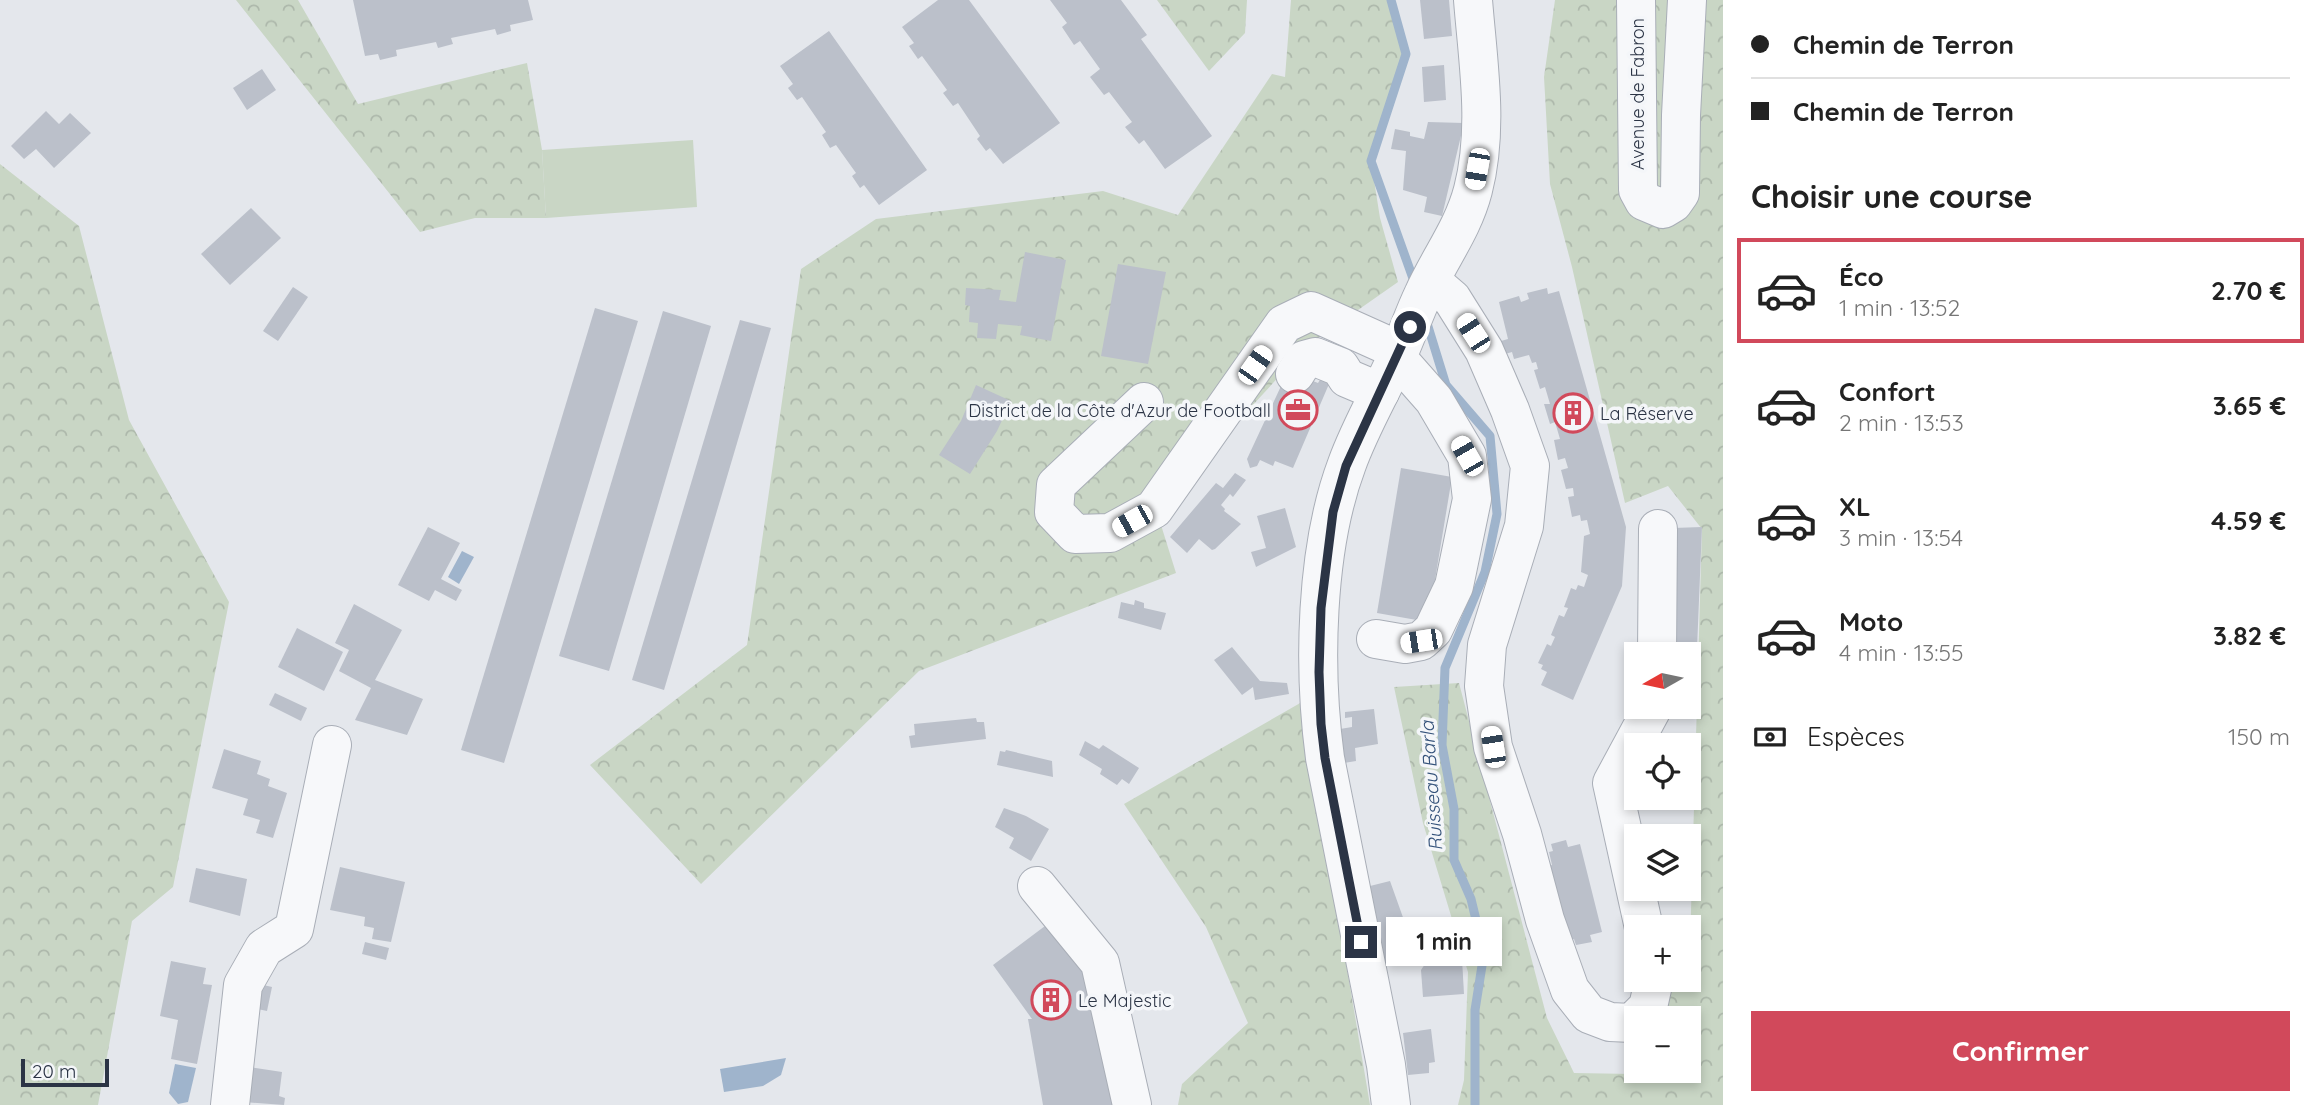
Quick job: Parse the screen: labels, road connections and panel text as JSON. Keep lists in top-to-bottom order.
{
  "streets": {
    "street": ["Avenue de Fabron"]
  },
  "water": ["Ruisseau Barla"],
  "places": {
    "office": ["District de la Côte d'Azur de Football"],
    "building": ["La Réserve", "Le Majestic"]
  },
  "scale_bar": "20 m",
  "north": "left",
  "page": {
    "banner": ["Chemin de Terron", "Chemin de Terron"],
    "heading": "Choisir une course",
    "list": [
      {
        "name": "Éco",
        "note": "1 min · 13:52",
        "value": "2.70 €"
      },
      {
        "name": "Confort",
        "note": "2 min · 13:53",
        "value": "3.65 €"
      },
      {
        "name": "XL",
        "note": "3 min · 13:54",
        "value": "4.59 €"
      },
      {
        "name": "Moto",
        "note": "4 min · 13:55",
        "value": "3.82 €"
      }
    ],
    "map_buttons": ["+", "−"],
    "pay": ["Espèces", "150 m"],
    "bubble": "1 min",
    "buttons": "Confirmer",
    "scale": "20 m"
  }
}
